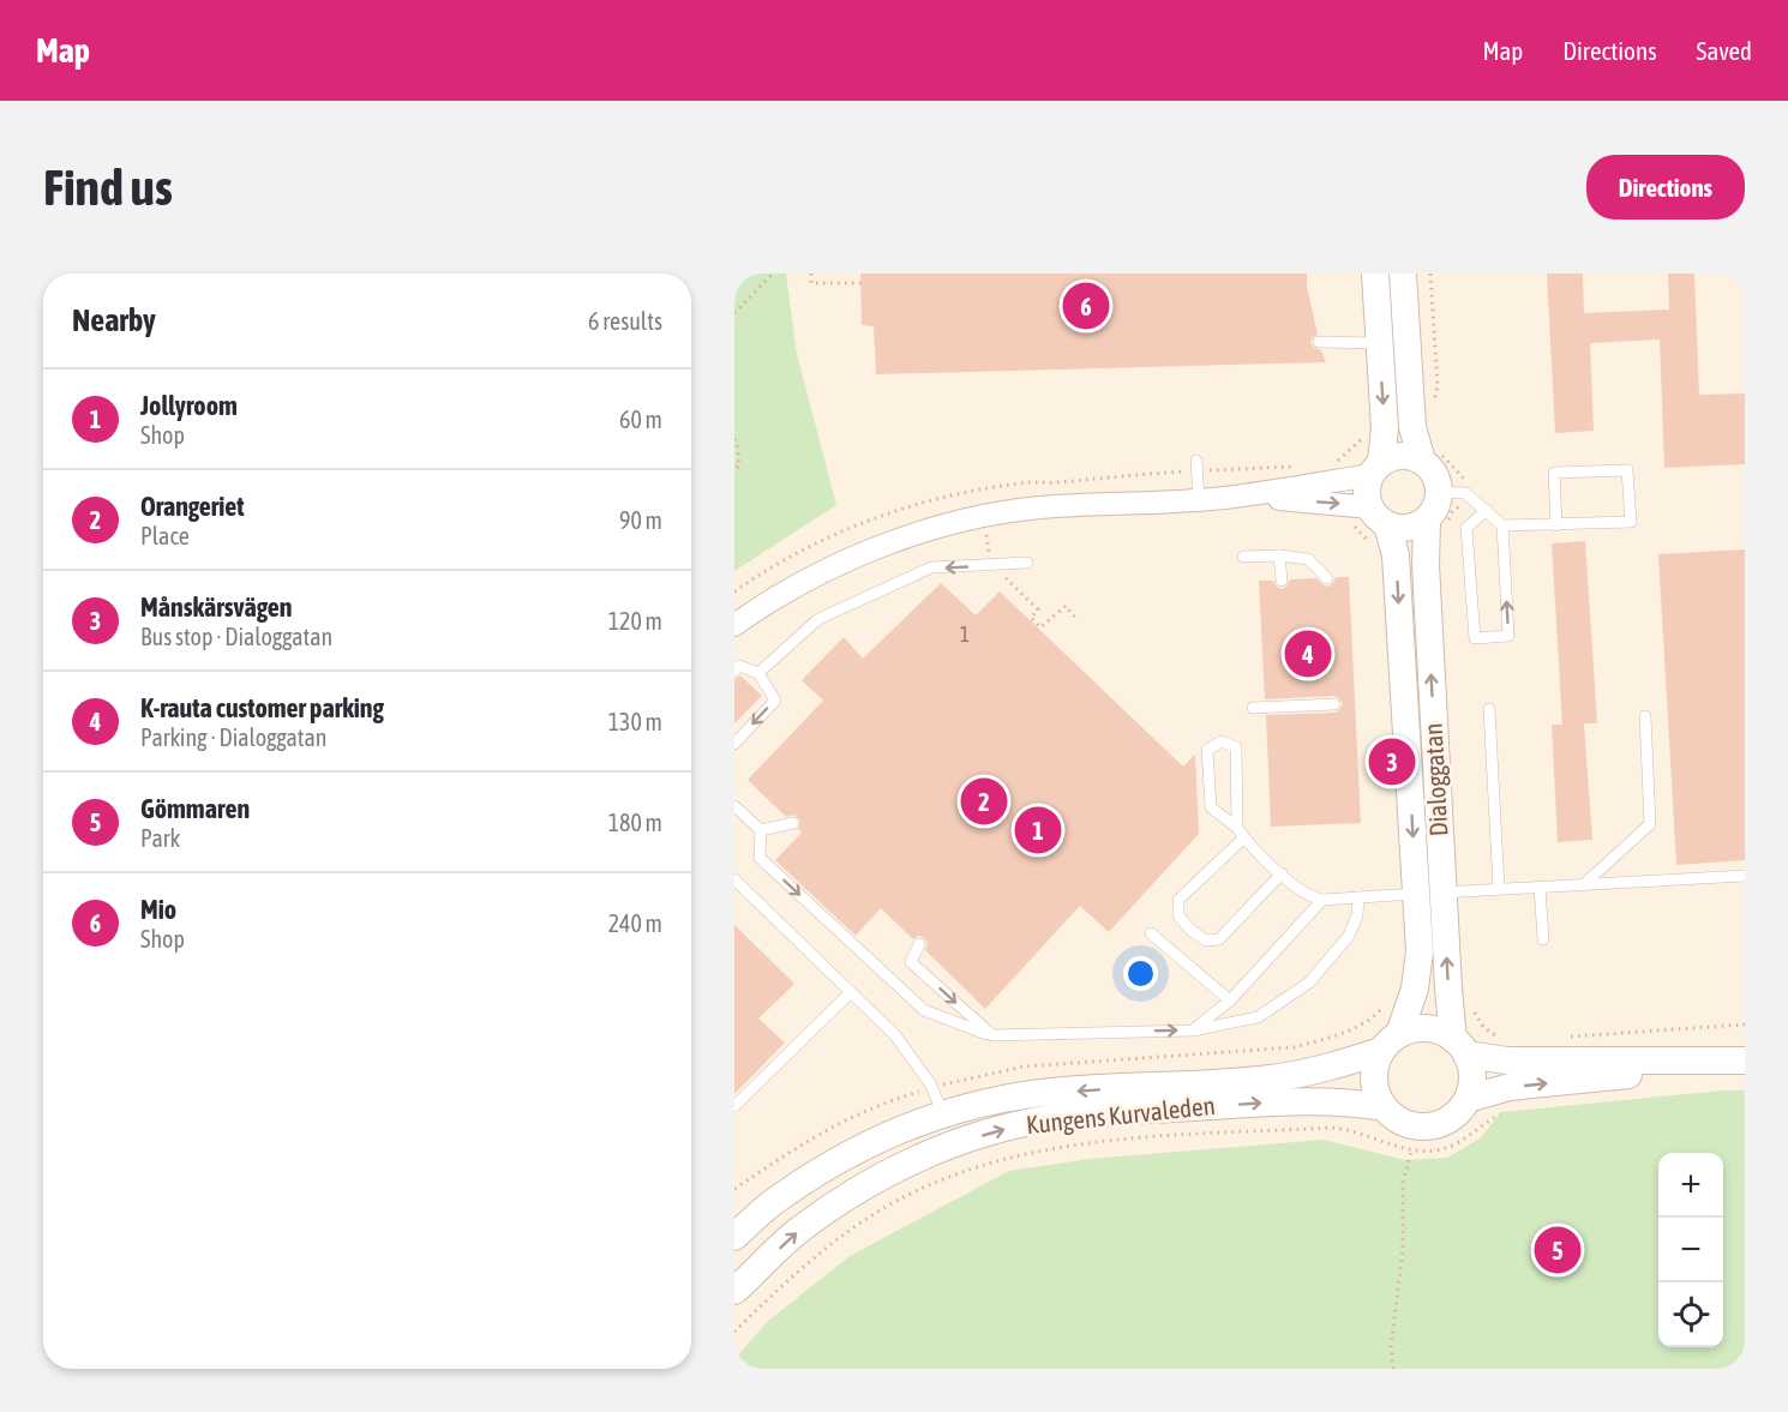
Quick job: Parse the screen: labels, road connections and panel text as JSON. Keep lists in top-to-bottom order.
{
  "streets": {
    "street": ["Dialoggatan", "Kungens Kurvaleden"]
  },
  "crossings": [
    ["Dialoggatan", "Kungens Kurvaleden"]
  ],
  "house_numbers": ["1"],
  "page": {
    "header": "Map",
    "nav": ["Map", "Directions", "Saved"],
    "buttons": "Directions",
    "title": "Find us",
    "heading": ["Nearby", "6 results"],
    "pins": [
      "6",
      "4",
      "3",
      "2",
      "1",
      "5"
    ],
    "list": [
      {
        "mark": "1",
        "name": "Jollyroom",
        "note": "Shop",
        "value": "60 m"
      },
      {
        "mark": "2",
        "name": "Orangeriet",
        "note": "Place",
        "value": "90 m"
      },
      {
        "mark": "3",
        "name": "Månskärsvägen",
        "note": "Bus stop · Dialoggatan",
        "value": "120 m"
      },
      {
        "mark": "4",
        "name": "K-rauta customer parking",
        "note": "Parking · Dialoggatan",
        "value": "130 m"
      },
      {
        "mark": "5",
        "name": "Gömmaren",
        "note": "Park",
        "value": "180 m"
      },
      {
        "mark": "6",
        "name": "Mio",
        "note": "Shop",
        "value": "240 m"
      }
    ],
    "map_buttons": ["+", "−"]
  }
}
